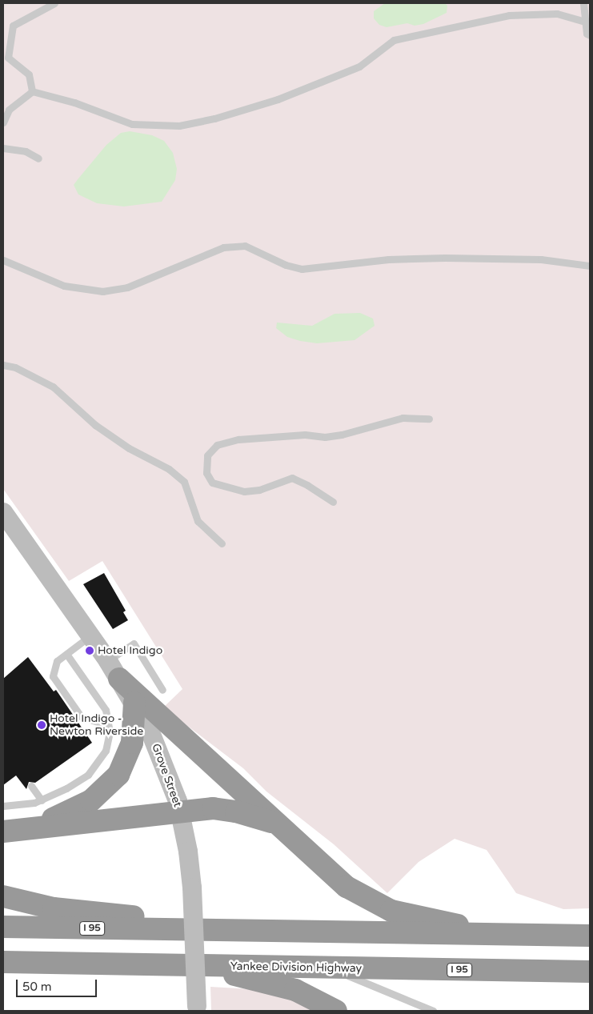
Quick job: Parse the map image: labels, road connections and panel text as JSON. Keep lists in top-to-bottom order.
{
  "streets": {
    "highway": ["I 95", "Yankee Division Highway"],
    "main road": ["Grove Street"]
  },
  "places": ["Hotel Indigo", "Hotel Indigo - Newton Riverside"],
  "scale_bar": "50 m"
}
